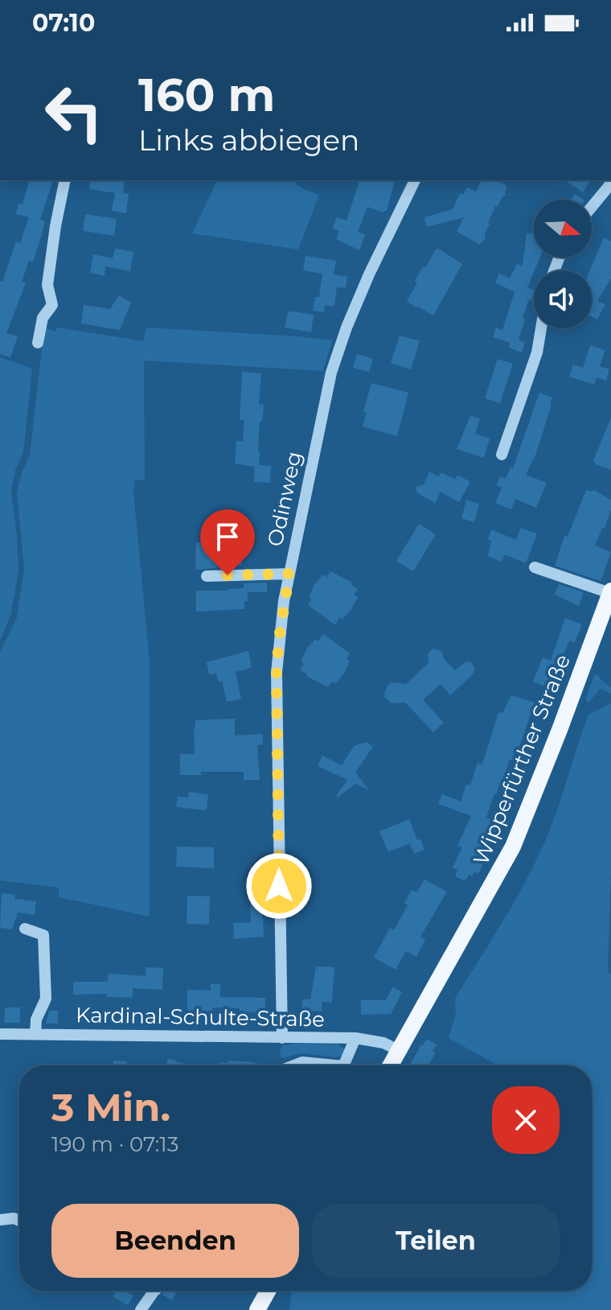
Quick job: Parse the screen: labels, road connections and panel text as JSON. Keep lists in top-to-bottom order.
{
  "streets": {
    "main road": ["Wipperfürther Straße"],
    "street": ["Odinweg", "Kardinal-Schulte-Straße"]
  },
  "crossings": [
    ["Odinweg", "Kardinal-Schulte-Straße"],
    ["Wipperfürther Straße", "Kardinal-Schulte-Straße"]
  ],
  "north": "right",
  "page": {
    "status": "07:10",
    "turn": ["160 m", "Links abbiegen"],
    "heading": ["3 Min.", "190 m · 07:13"],
    "buttons": ["Beenden", "Teilen"]
  }
}
